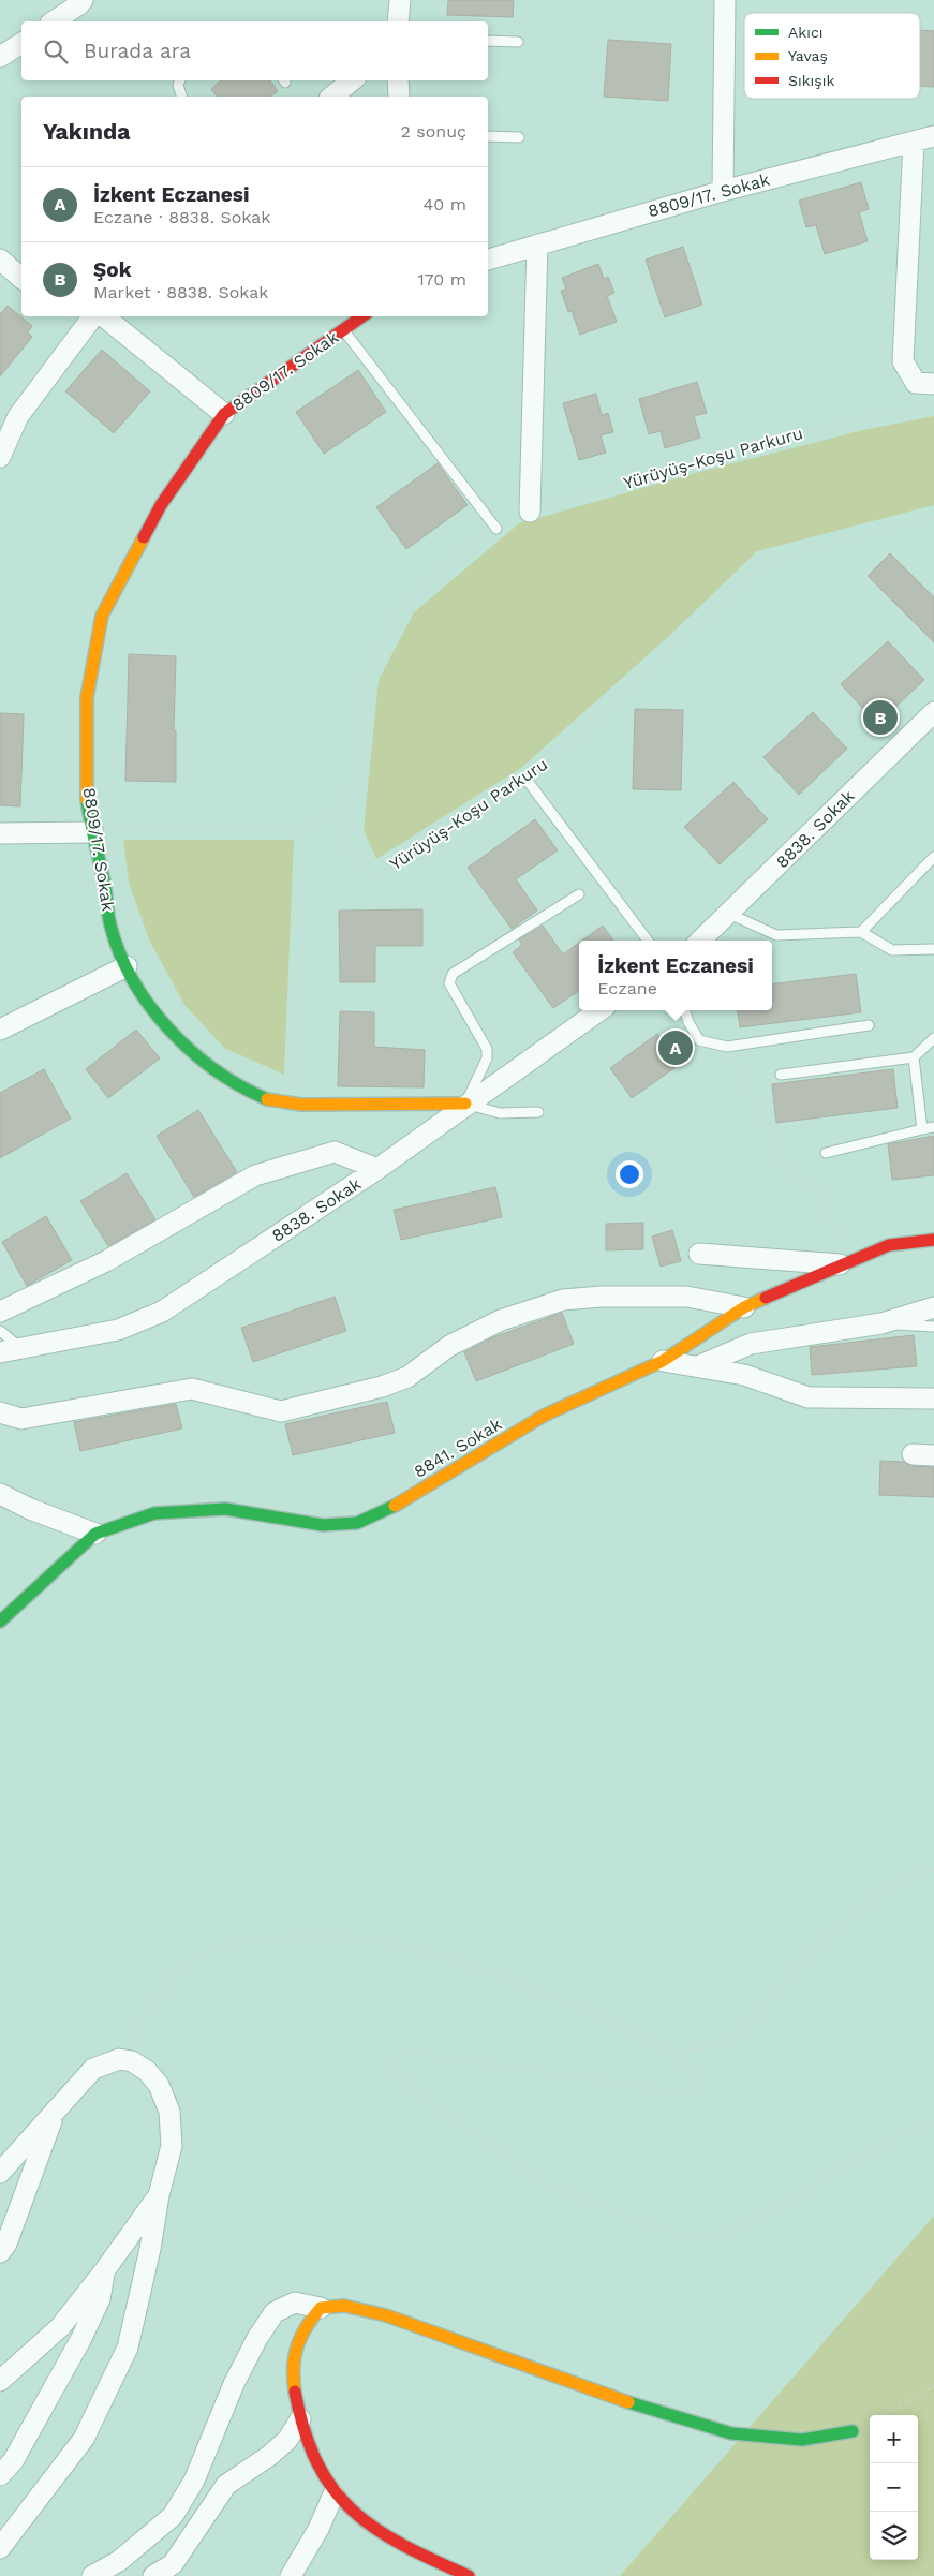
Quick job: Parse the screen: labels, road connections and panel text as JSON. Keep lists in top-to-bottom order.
{
  "streets": {
    "street": ["8809/17. Sokak", "8838. Sokak", "8841. Sokak"],
    "path": ["Yürüyüş-Koşu Parkuru"]
  },
  "crossings": [
    ["8809/17. Sokak", "8838. Sokak"]
  ],
  "legend": ["Akıcı", "Yavaş", "Sıkışık"],
  "page": {
    "search": "Burada ara",
    "heading": ["Yakında", "2 sonuç"],
    "list": [
      {
        "mark": "A",
        "name": "İzkent Eczanesi",
        "note": "Eczane · 8838. Sokak",
        "value": "40 m"
      },
      {
        "mark": "B",
        "name": "Şok",
        "note": "Market · 8838. Sokak",
        "value": "170 m"
      }
    ],
    "pins": ["B", "A"],
    "popup": ["İzkent Eczanesi", "Eczane"],
    "map_buttons": ["+", "−"]
  }
}
